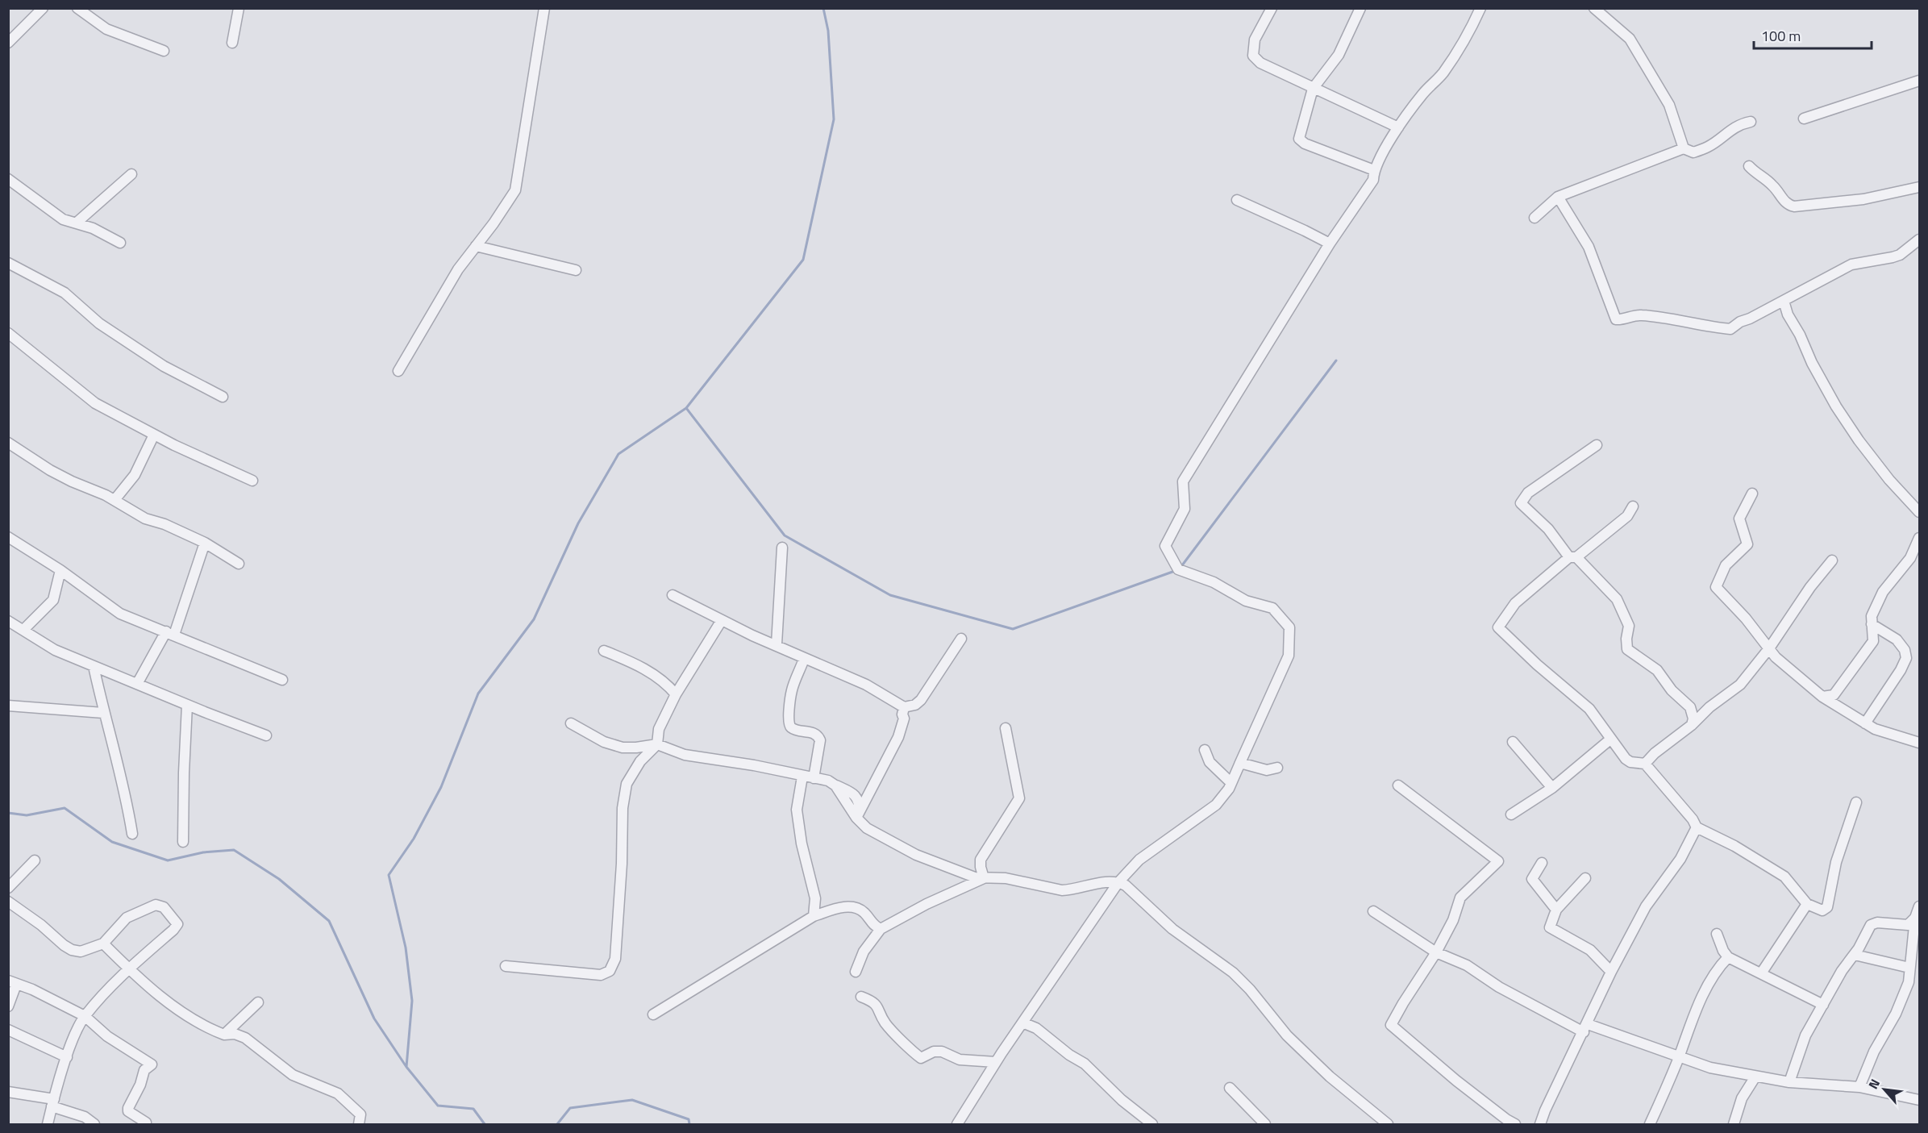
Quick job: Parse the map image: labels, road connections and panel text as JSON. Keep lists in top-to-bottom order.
{
  "scale_bar": "100 m",
  "north": "top left"
}
